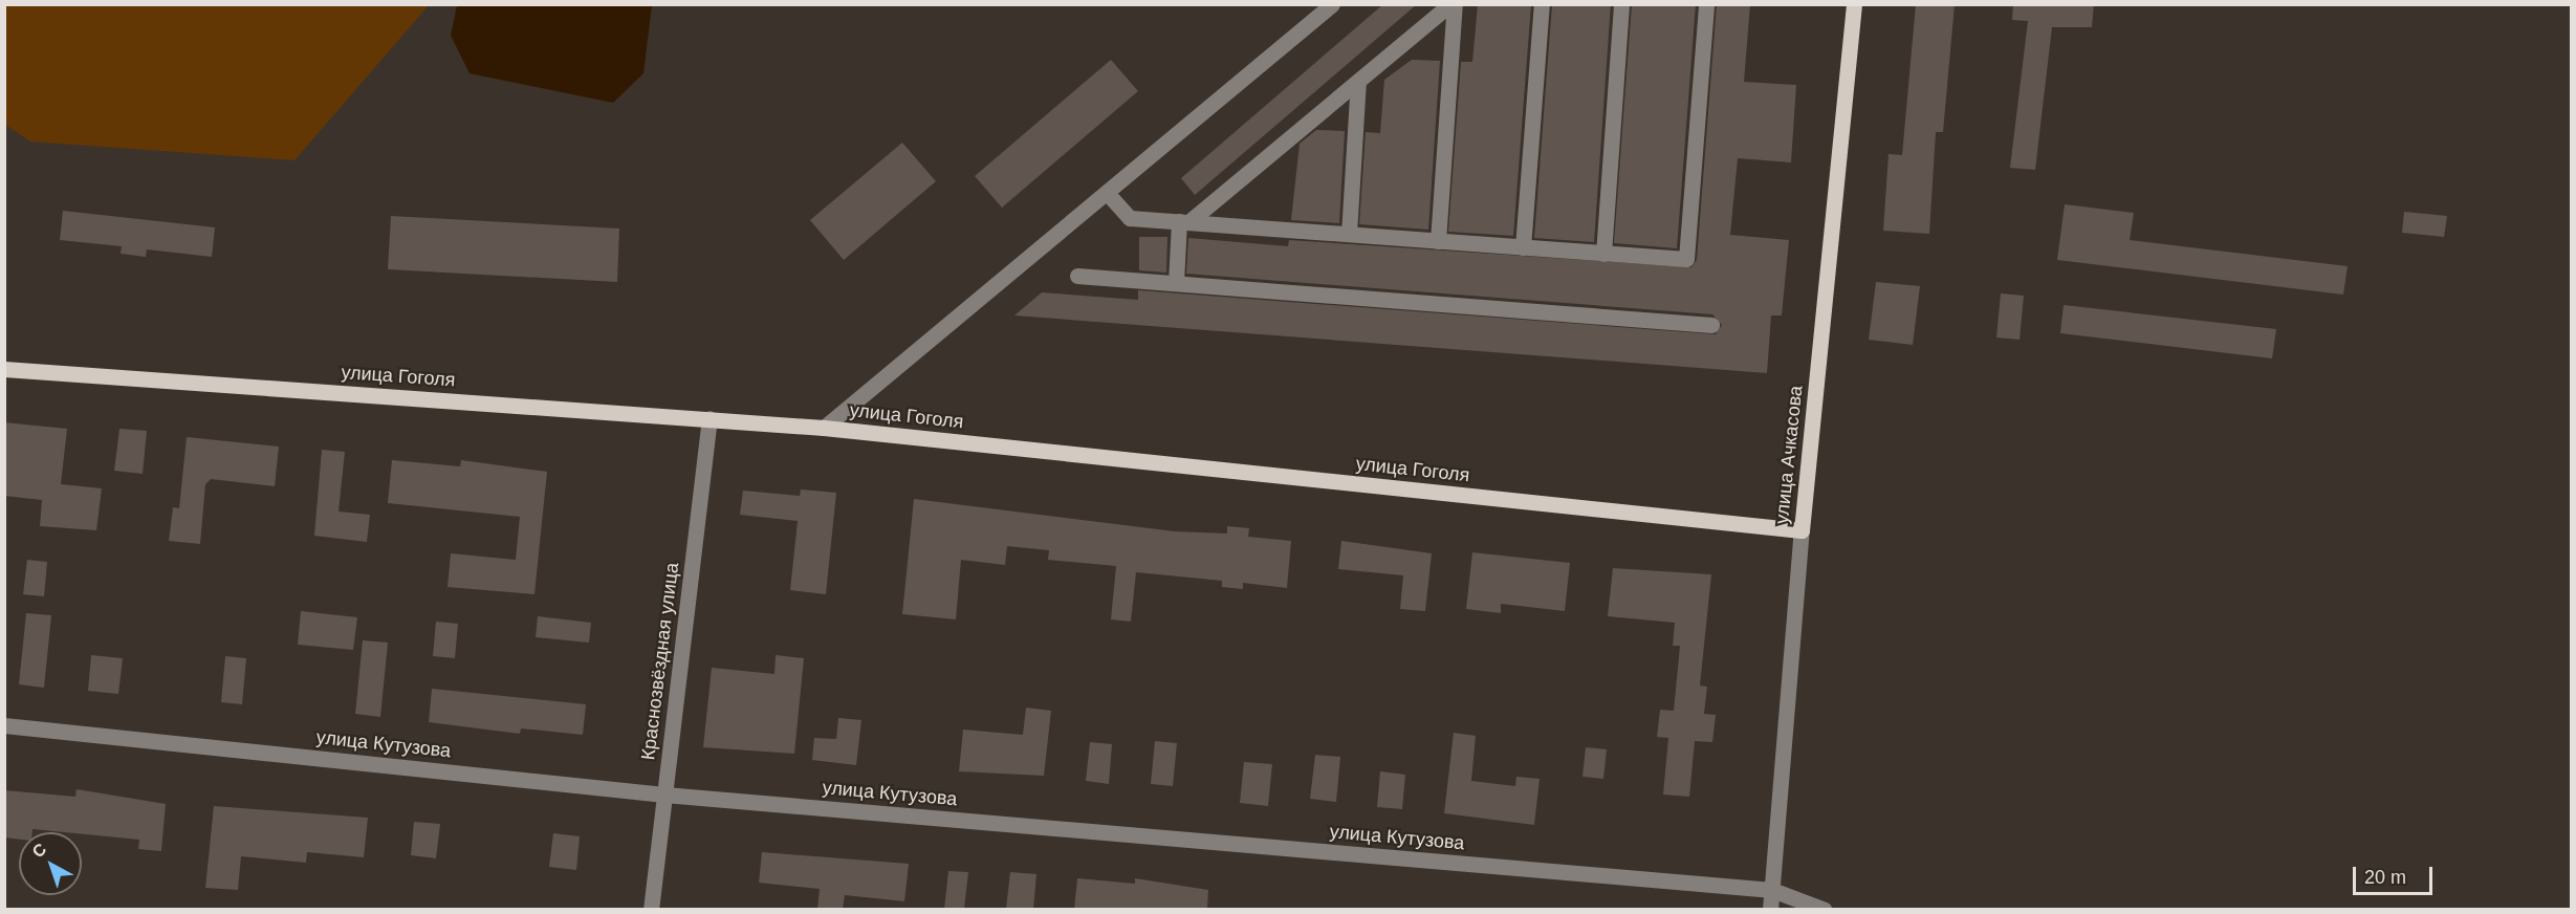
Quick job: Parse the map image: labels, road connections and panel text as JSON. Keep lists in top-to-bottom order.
{
  "streets": {
    "main road": ["улица Гоголя", "улица Ачкасова"],
    "street": ["Краснозвёздная улица", "улица Кутузова"]
  },
  "crossings": [
    ["улица Гоголя", "улица Ачкасова"],
    ["улица Гоголя", "Краснозвёздная улица"],
    ["улица Ачкасова", "улица Кутузова"],
    ["Краснозвёздная улица", "улица Кутузова"]
  ],
  "scale_bar": "20 m",
  "north": "top left"
}
